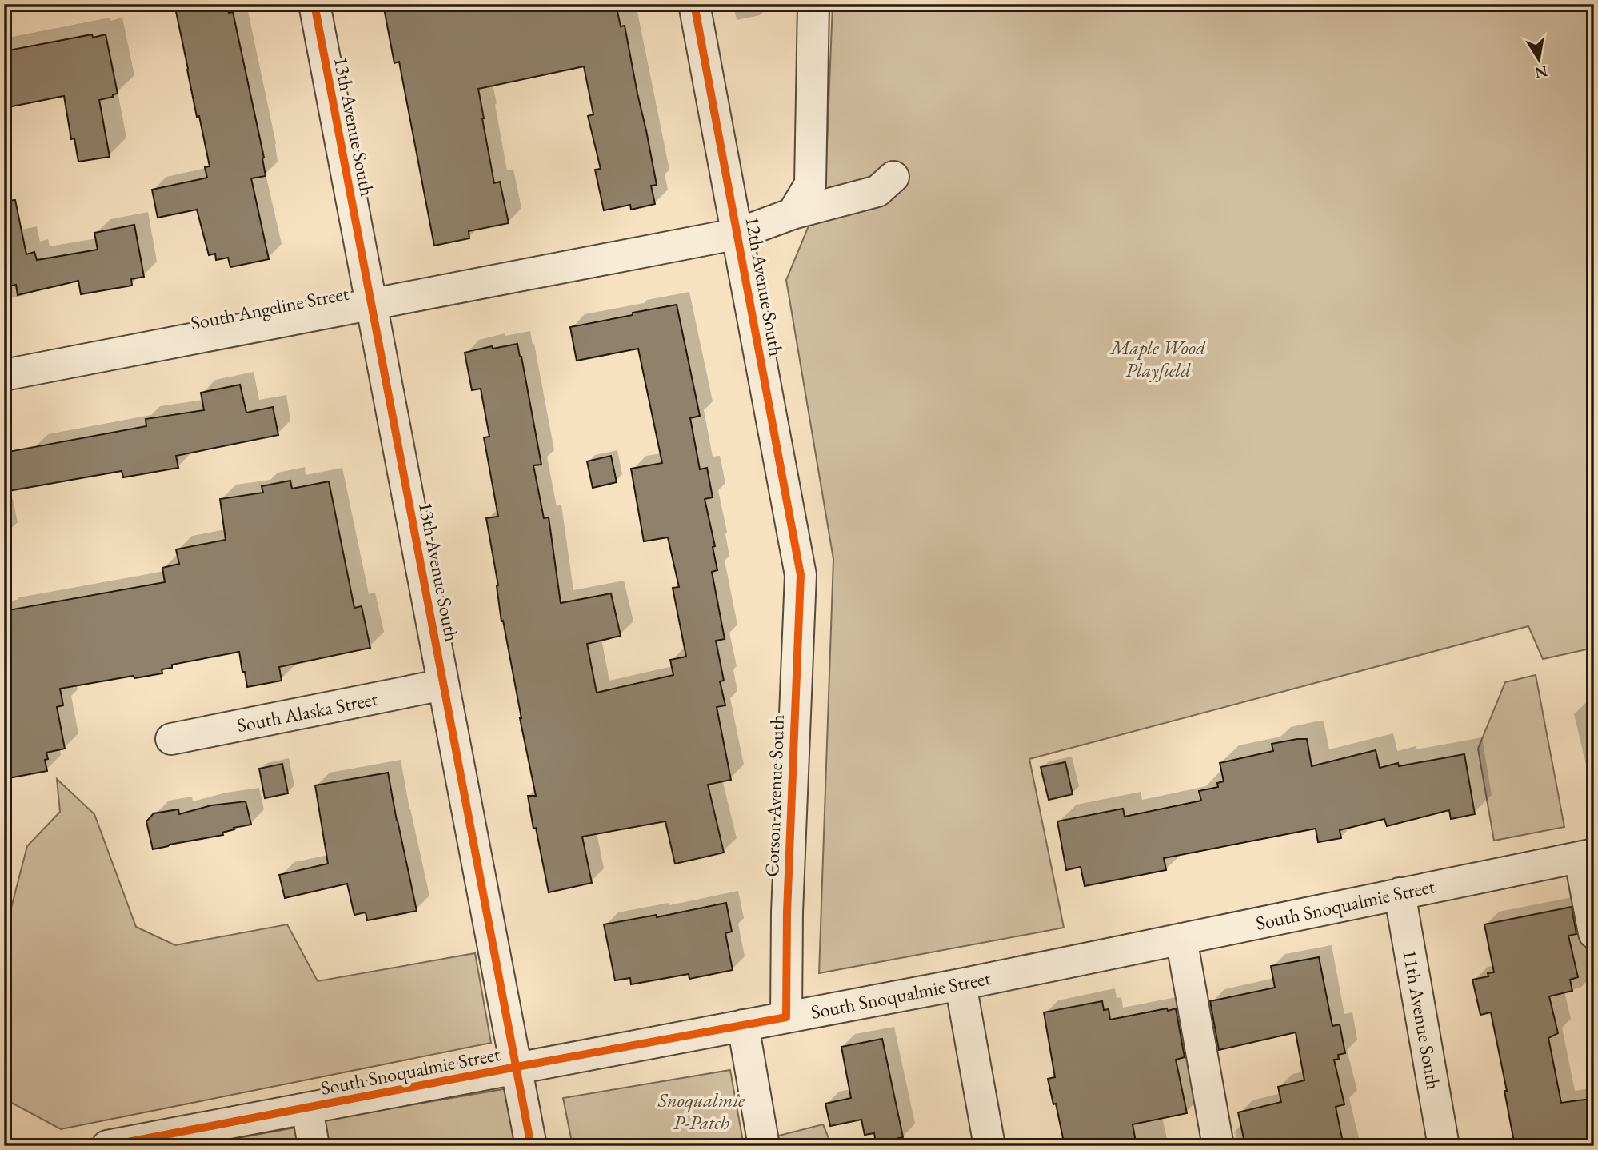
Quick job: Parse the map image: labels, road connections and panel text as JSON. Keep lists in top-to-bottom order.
{
  "streets": {
    "street": [
      "13th Avenue South",
      "12th Avenue South",
      "South Angeline Street",
      "South Alaska Street",
      "Corson Avenue South",
      "South Snoqualmie Street",
      "11th Avenue South"
    ]
  },
  "crossings": [
    ["13th Avenue South", "South Angeline Street"],
    ["13th Avenue South", "South Alaska Street"],
    ["13th Avenue South", "South Snoqualmie Street"],
    ["12th Avenue South", "South Angeline Street"],
    ["12th Avenue South", "Corson Avenue South"],
    ["Corson Avenue South", "South Snoqualmie Street"],
    ["South Snoqualmie Street", "11th Avenue South"]
  ],
  "parks": ["Maple Wood Playfield", "Snoqualmie P-Patch"],
  "north": "bottom"
}
